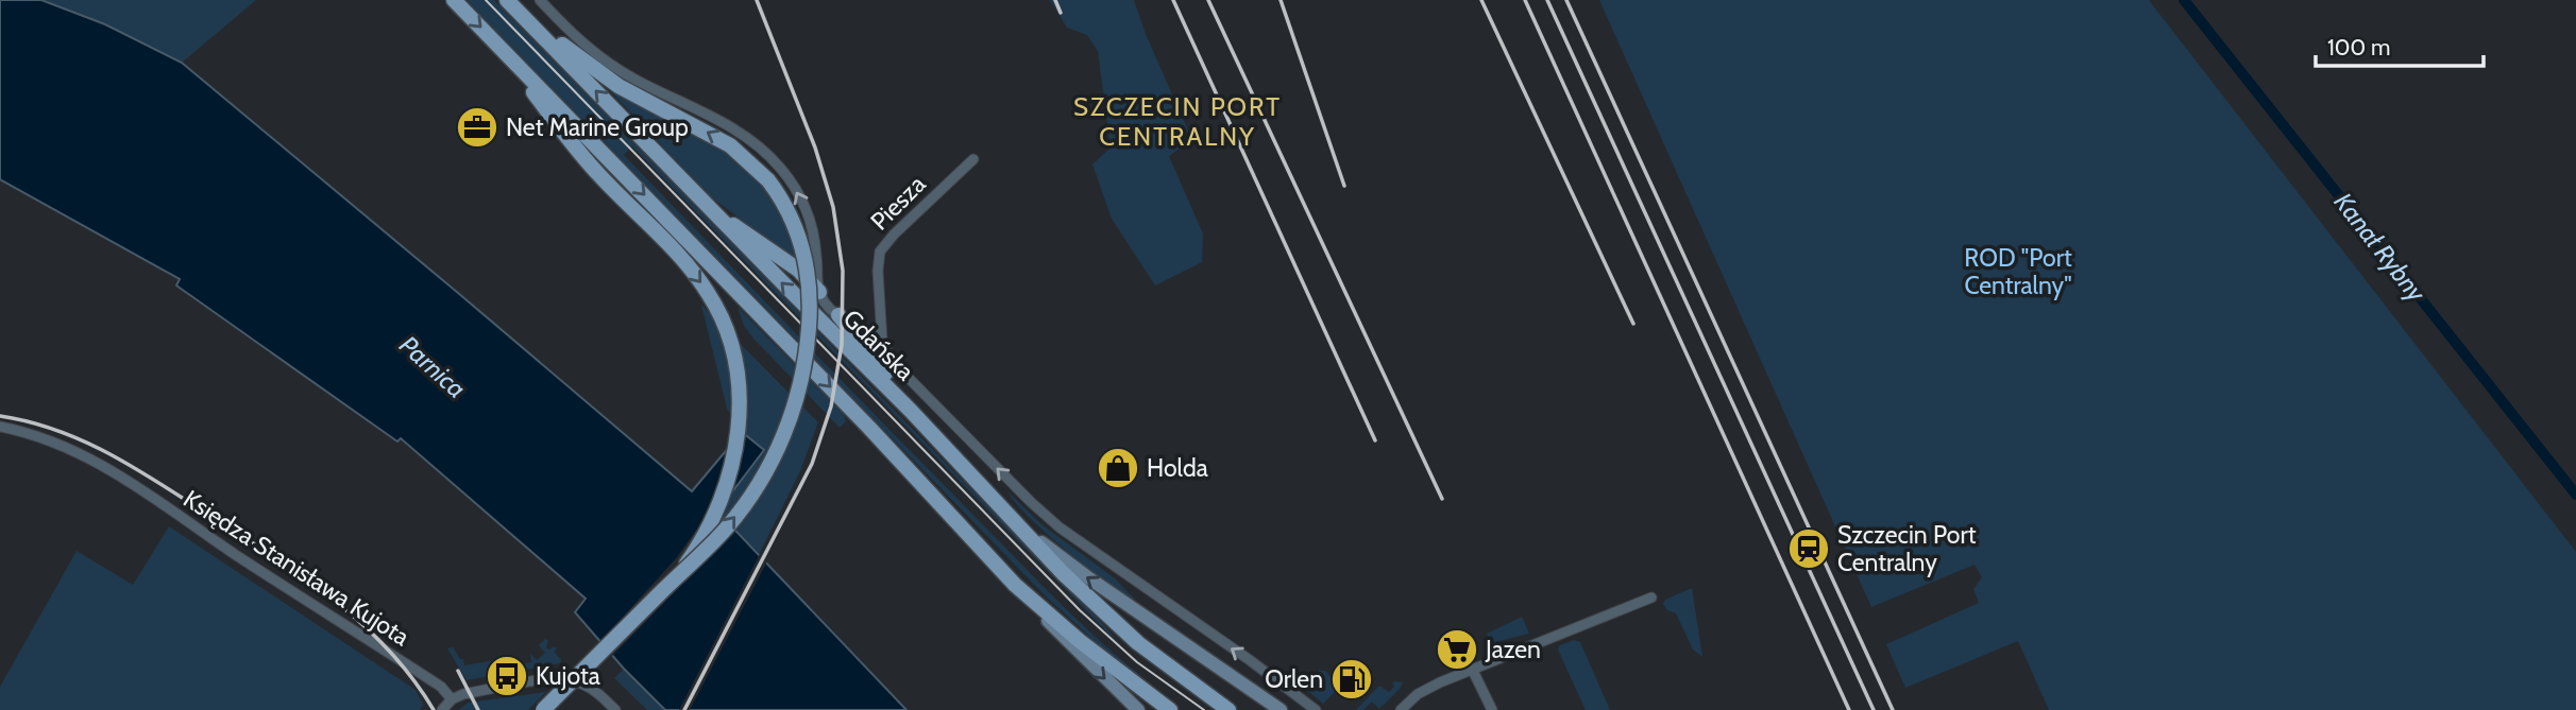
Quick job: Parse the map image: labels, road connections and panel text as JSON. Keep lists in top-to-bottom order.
{
  "streets": {
    "main road": ["Gdańska"],
    "street": ["Piesza", "Księdza Stanisława Kujota"]
  },
  "crossings": [
    ["Piesza", "Gdańska"]
  ],
  "districts": ["SZCZECIN PORT CENTRALNY"],
  "water": ["Kanał Rybny", "Parnica"],
  "parks": ["ROD \"Port Centralny\""],
  "places": {
    "office": ["Net Marine Group"],
    "shop": ["Holda"],
    "station": ["Szczecin Port Centralny"],
    "supermarket": ["Jazen"],
    "bus stop": ["Kujota"],
    "fuel station": ["Orlen"]
  },
  "scale_bar": "100 m"
}
